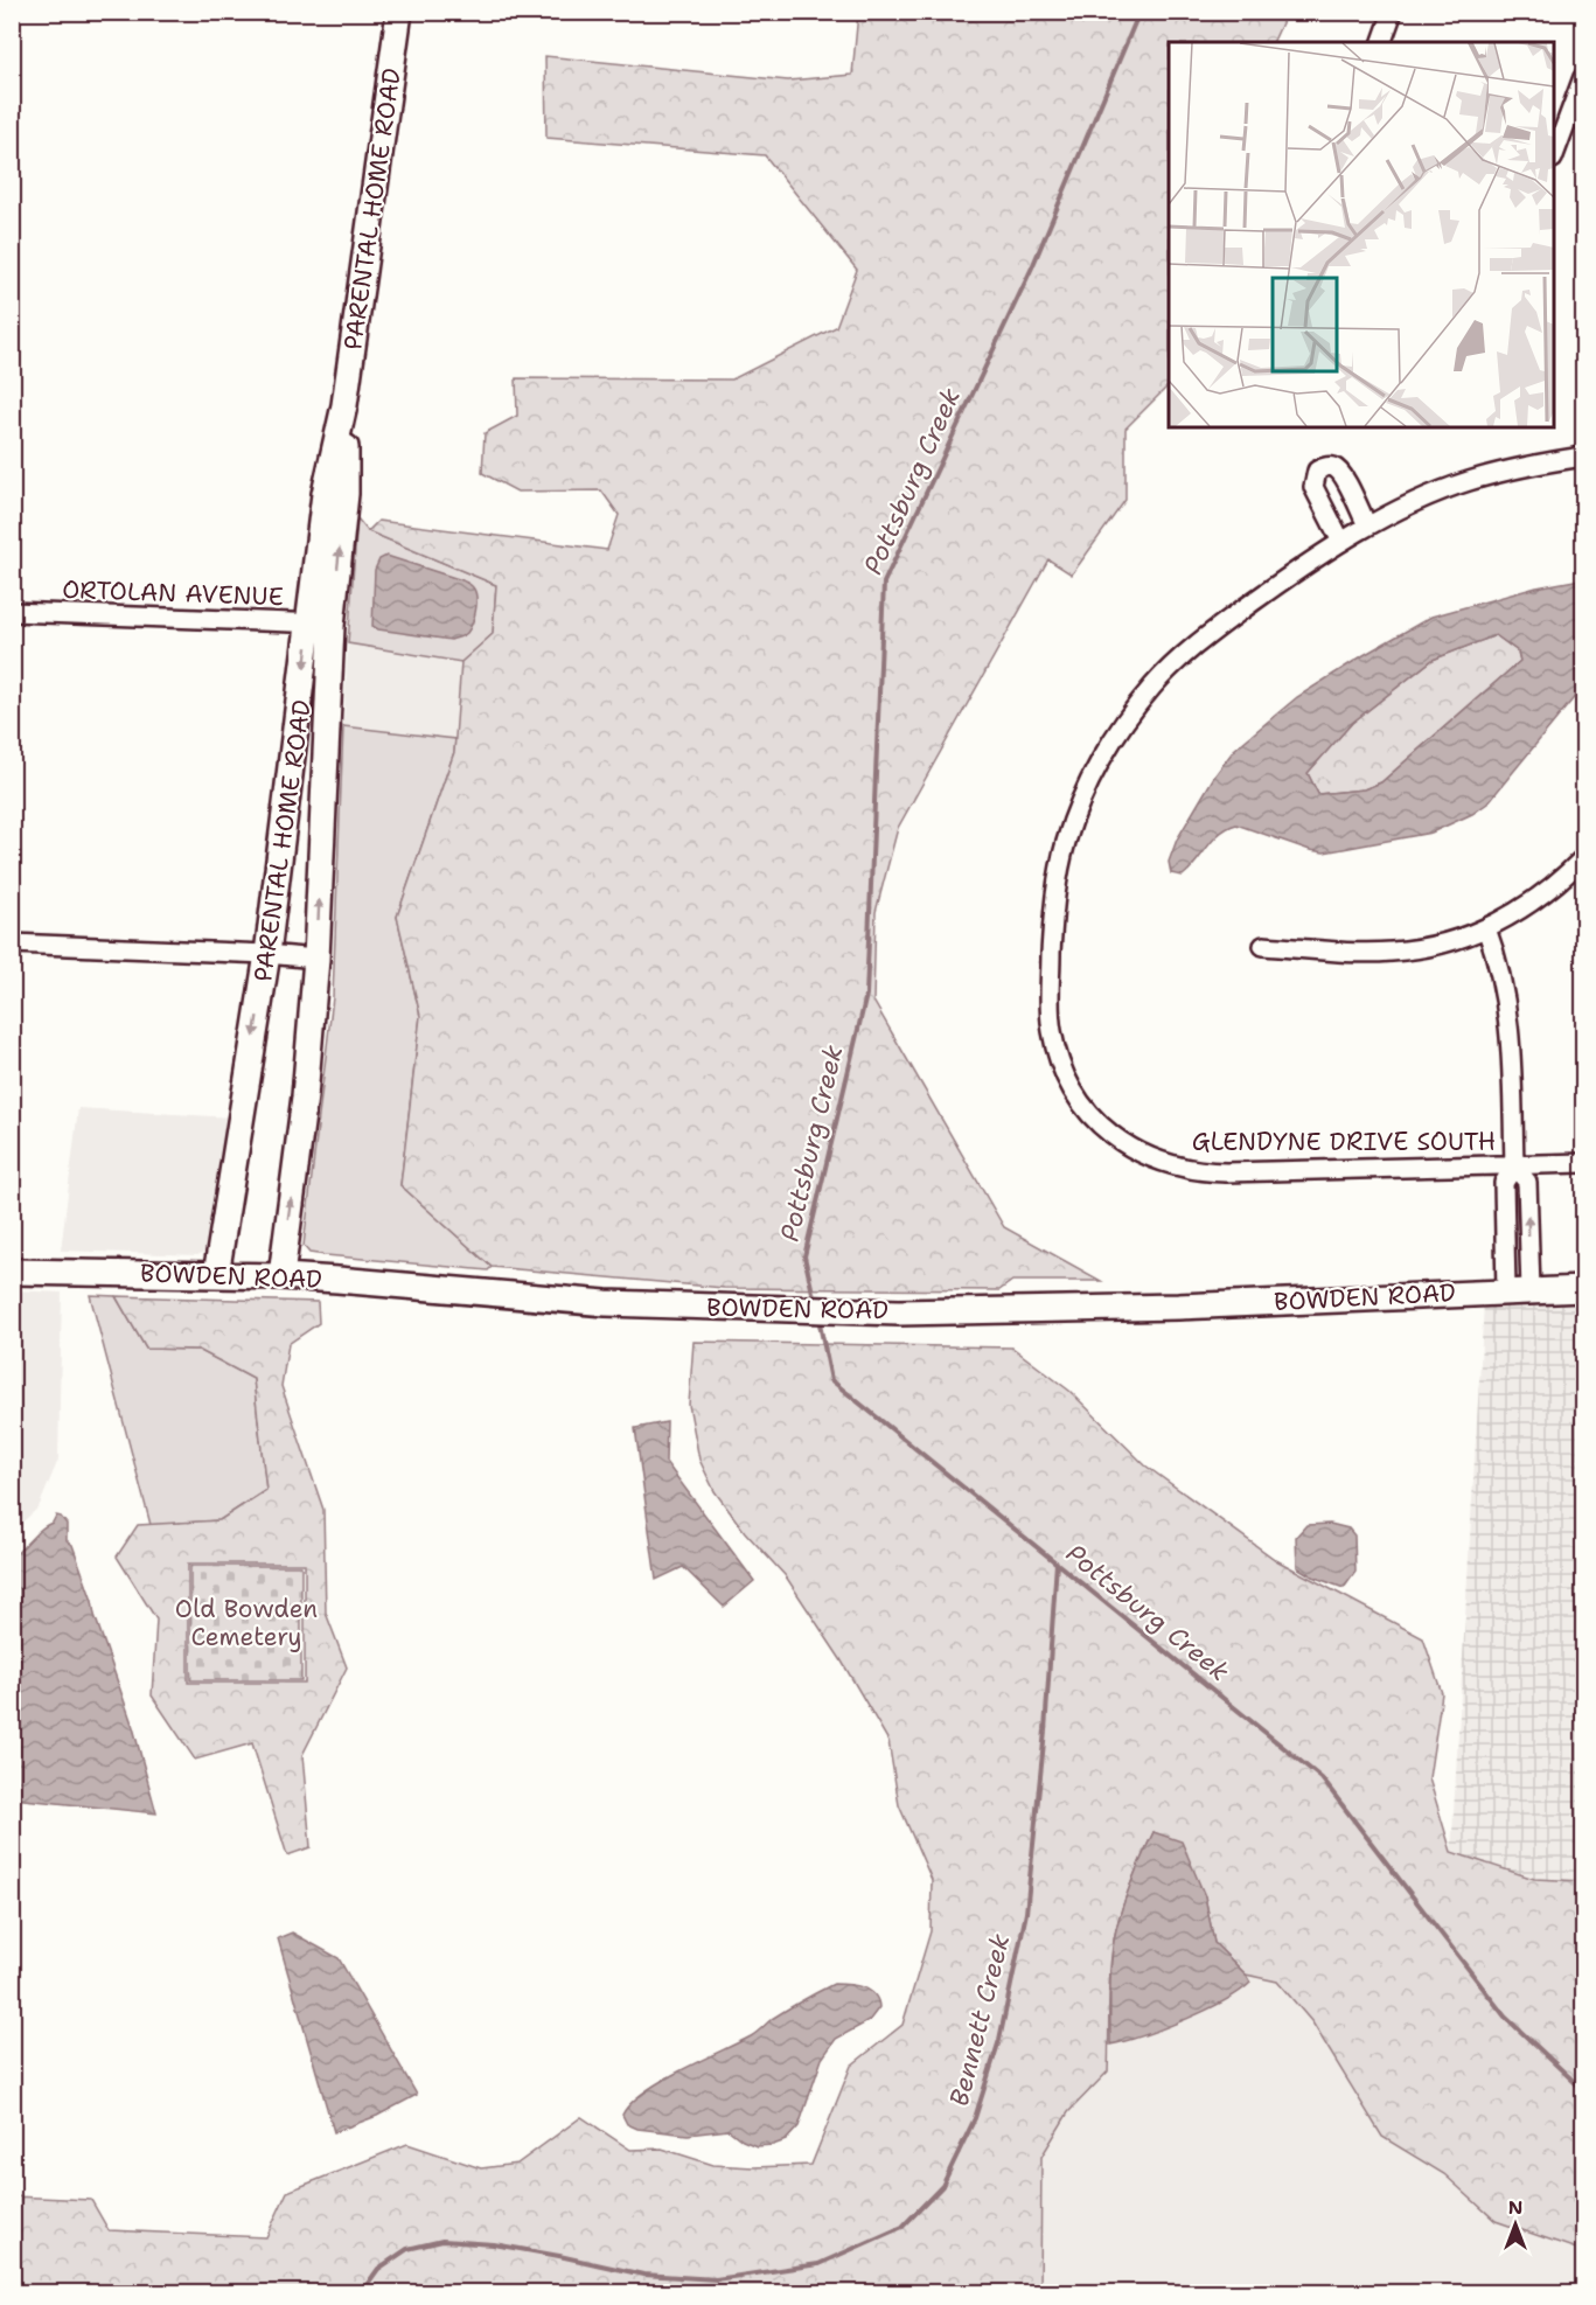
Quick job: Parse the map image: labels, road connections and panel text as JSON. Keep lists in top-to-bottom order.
{
  "streets": {
    "main road": ["PARENTAL HOME ROAD", "BOWDEN ROAD"],
    "street": ["ORTOLAN AVENUE", "GLENDYNE DRIVE SOUTH"]
  },
  "crossings": [
    ["PARENTAL HOME ROAD", "ORTOLAN AVENUE"],
    ["PARENTAL HOME ROAD", "BOWDEN ROAD"]
  ],
  "water": ["Pottsburg Creek", "Bennett Creek"],
  "parks": ["Old Bowden Cemetery"],
  "north": "top"
}
